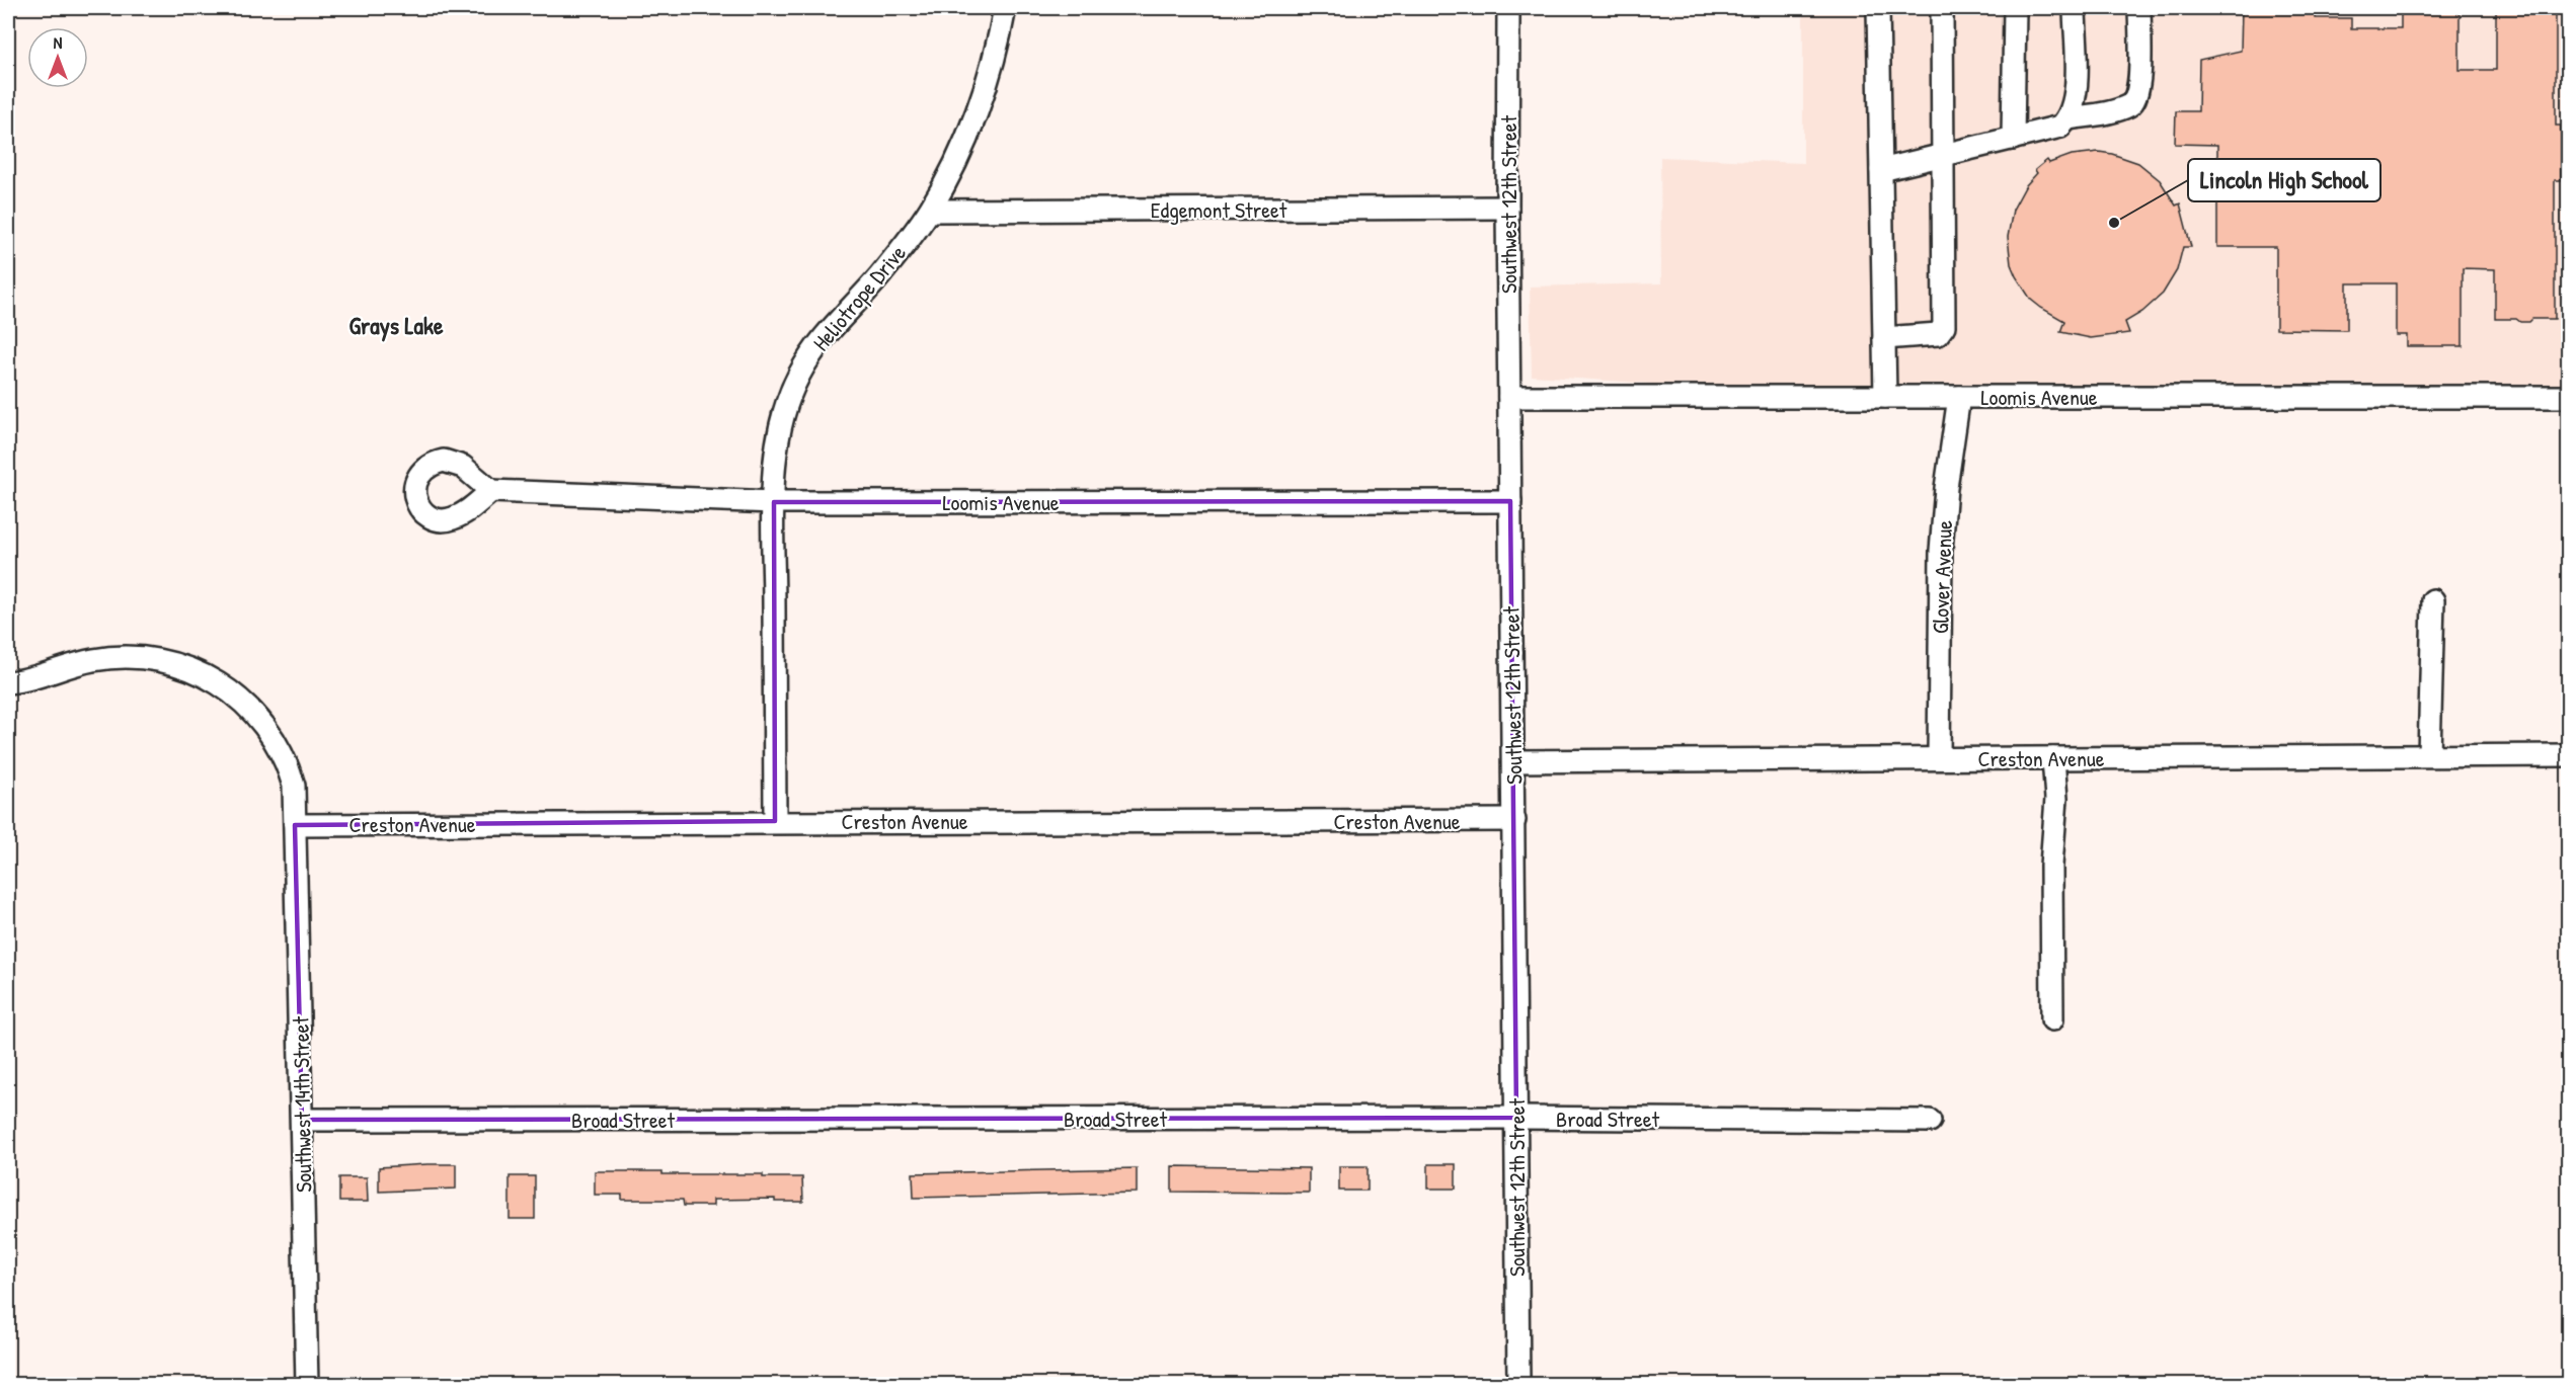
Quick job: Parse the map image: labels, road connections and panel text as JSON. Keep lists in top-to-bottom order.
{
  "streets": {
    "street": [
      "Southwest 12th Street",
      "Edgemont Street",
      "Heliotrope Drive",
      "Loomis Avenue",
      "Glover Avenue",
      "Creston Avenue",
      "Southwest 14th Street",
      "Broad Street"
    ]
  },
  "crossings": [
    ["Southwest 12th Street", "Edgemont Street"],
    ["Southwest 12th Street", "Loomis Avenue"],
    ["Southwest 12th Street", "Creston Avenue"],
    ["Southwest 12th Street", "Broad Street"],
    ["Edgemont Street", "Heliotrope Drive"],
    ["Heliotrope Drive", "Loomis Avenue"],
    ["Heliotrope Drive", "Creston Avenue"],
    ["Loomis Avenue", "Glover Avenue"],
    ["Glover Avenue", "Creston Avenue"],
    ["Creston Avenue", "Southwest 14th Street"],
    ["Southwest 14th Street", "Broad Street"]
  ],
  "districts": ["Grays Lake"],
  "places": ["Lincoln High School"],
  "north": "top"
}
